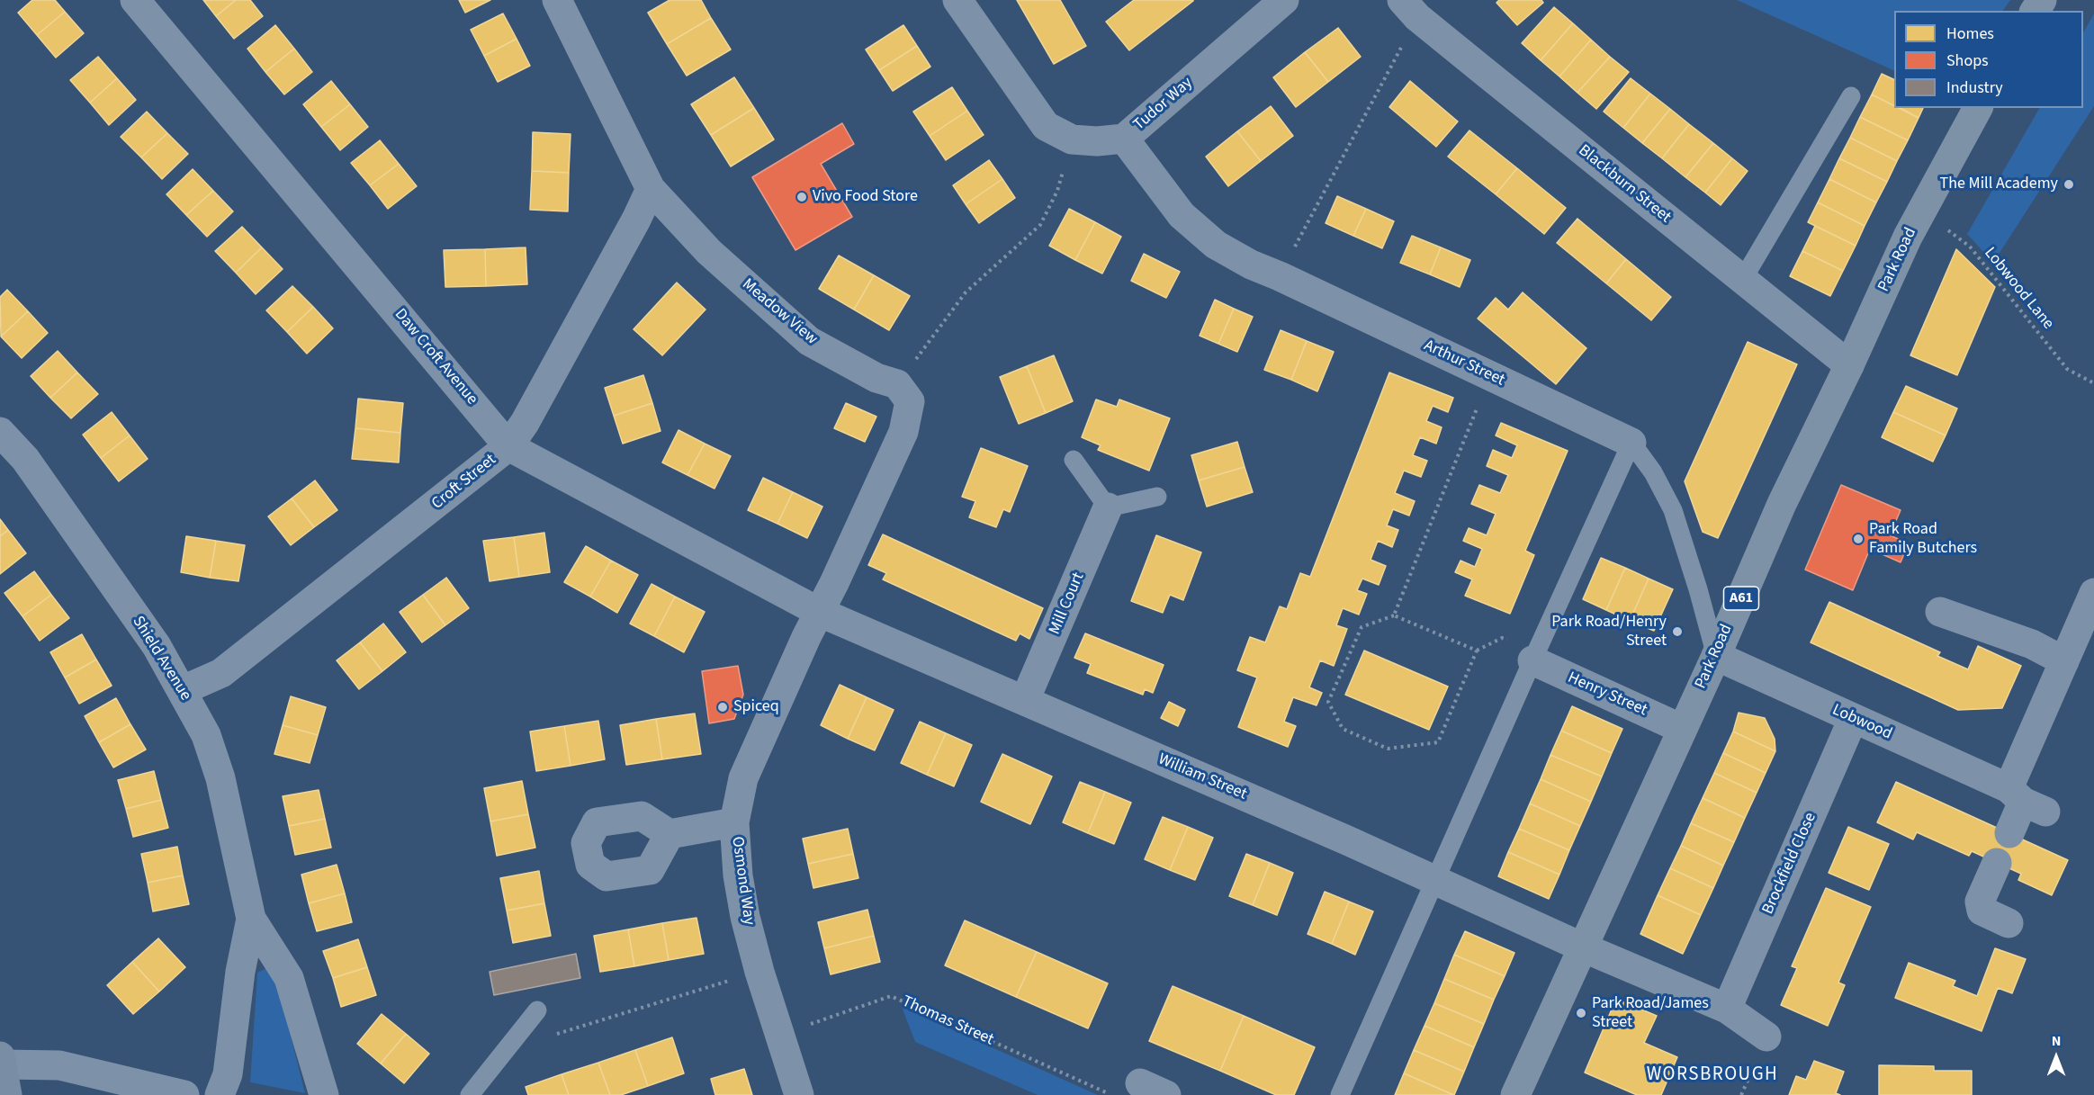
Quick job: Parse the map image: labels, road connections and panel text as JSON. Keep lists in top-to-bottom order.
{
  "streets": {
    "highway": ["Park Road", "A61"],
    "street": [
      "Tudor Way",
      "Blackburn Street",
      "Meadow View",
      "Daw Croft Avenue",
      "Arthur Street",
      "Croft Street",
      "Mill Court",
      "Shield Avenue",
      "Henry Street",
      "Lobwood",
      "William Street",
      "Brockfield Close",
      "Osmond Way"
    ],
    "path": ["Lobwood Lane", "Thomas Street"]
  },
  "crossings": [
    ["Tudor Way", "Arthur Street"],
    ["Blackburn Street", "Park Road"],
    ["Park Road", "Lobwood Lane"],
    ["Park Road", "Arthur Street"],
    ["Park Road", "Henry Street"],
    ["Park Road", "Lobwood"],
    ["Park Road", "William Street"],
    ["Meadow View", "Croft Street"],
    ["Daw Croft Avenue", "Croft Street"],
    ["Daw Croft Avenue", "William Street"],
    ["Daw Croft Avenue", "Osmond Way"],
    ["Arthur Street", "Lobwood"],
    ["Croft Street", "Shield Avenue"],
    ["Mill Court", "William Street"],
    ["Lobwood", "Brockfield Close"],
    ["William Street", "Osmond Way"],
    ["Osmond Way", "Thomas Street"]
  ],
  "districts": ["WORSBROUGH"],
  "places": [
    "The Mill Academy",
    "Vivo Food Store",
    "Park Road Family Butchers",
    "Park Road/Henry Street",
    "Spiceq",
    "Park Road/James Street"
  ],
  "legend": ["Homes", "Shops", "Industry"],
  "north": "top"
}
